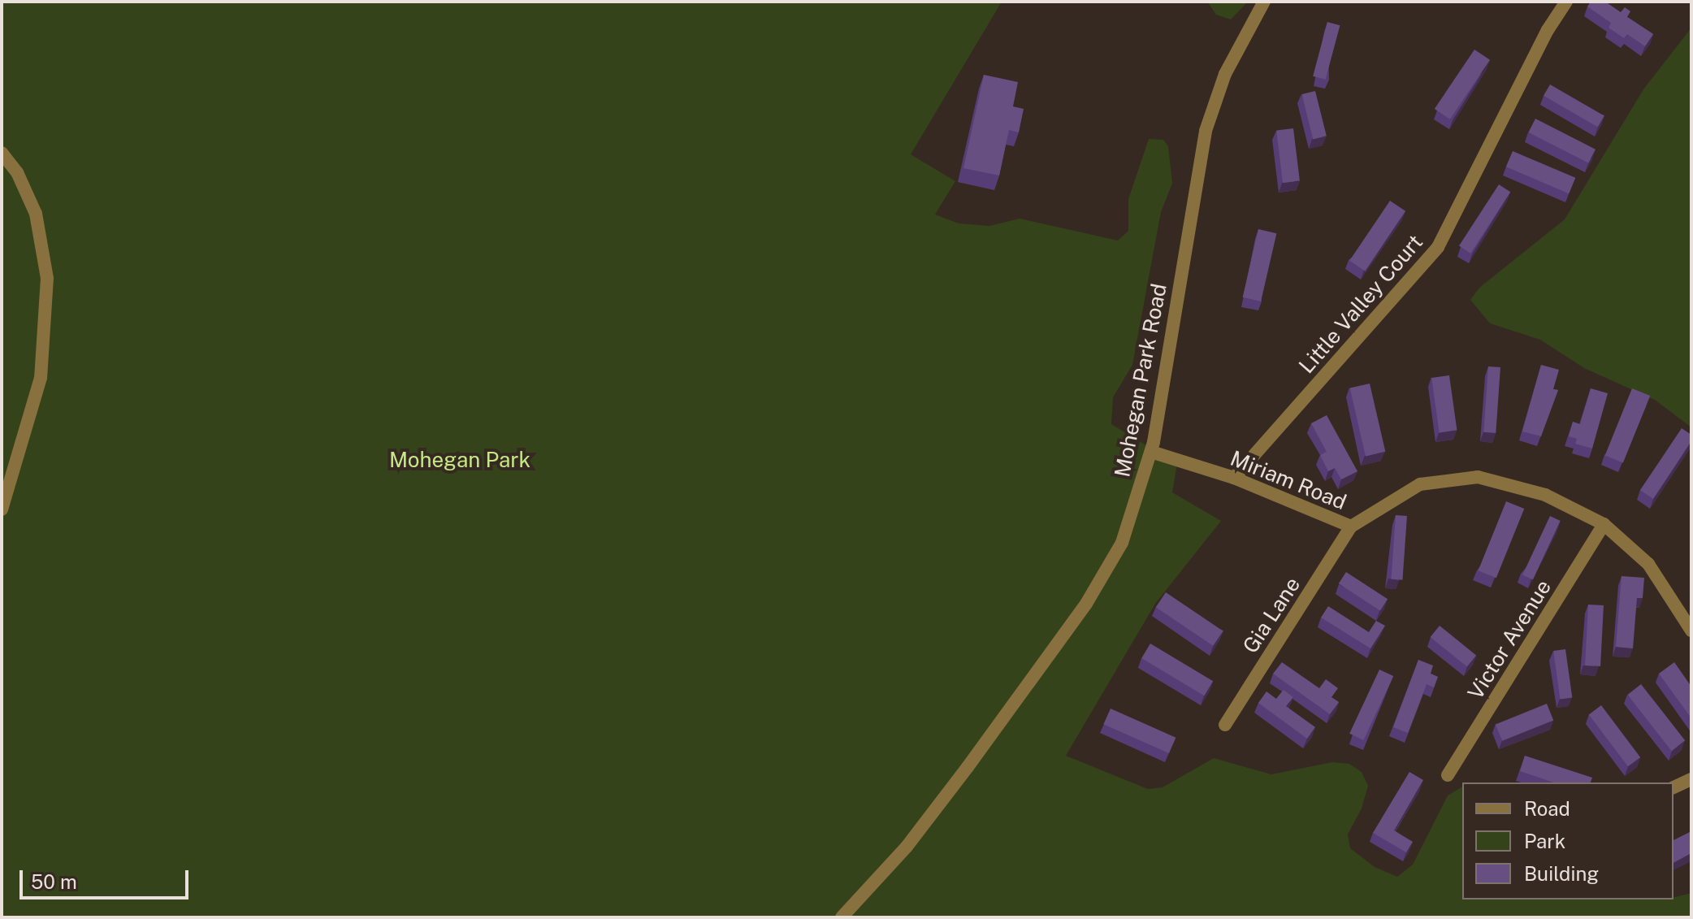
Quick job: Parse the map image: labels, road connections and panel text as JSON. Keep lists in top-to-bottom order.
{
  "streets": {
    "street": [
      "Little Valley Court",
      "Mohegan Park Road",
      "Miriam Road",
      "Gia Lane",
      "Victor Avenue"
    ]
  },
  "crossings": [
    ["Little Valley Court", "Miriam Road"],
    ["Mohegan Park Road", "Miriam Road"],
    ["Miriam Road", "Gia Lane"],
    ["Miriam Road", "Victor Avenue"]
  ],
  "parks": ["Mohegan Park"],
  "legend": ["Road", "Park", "Building"],
  "scale_bar": "50 m"
}
